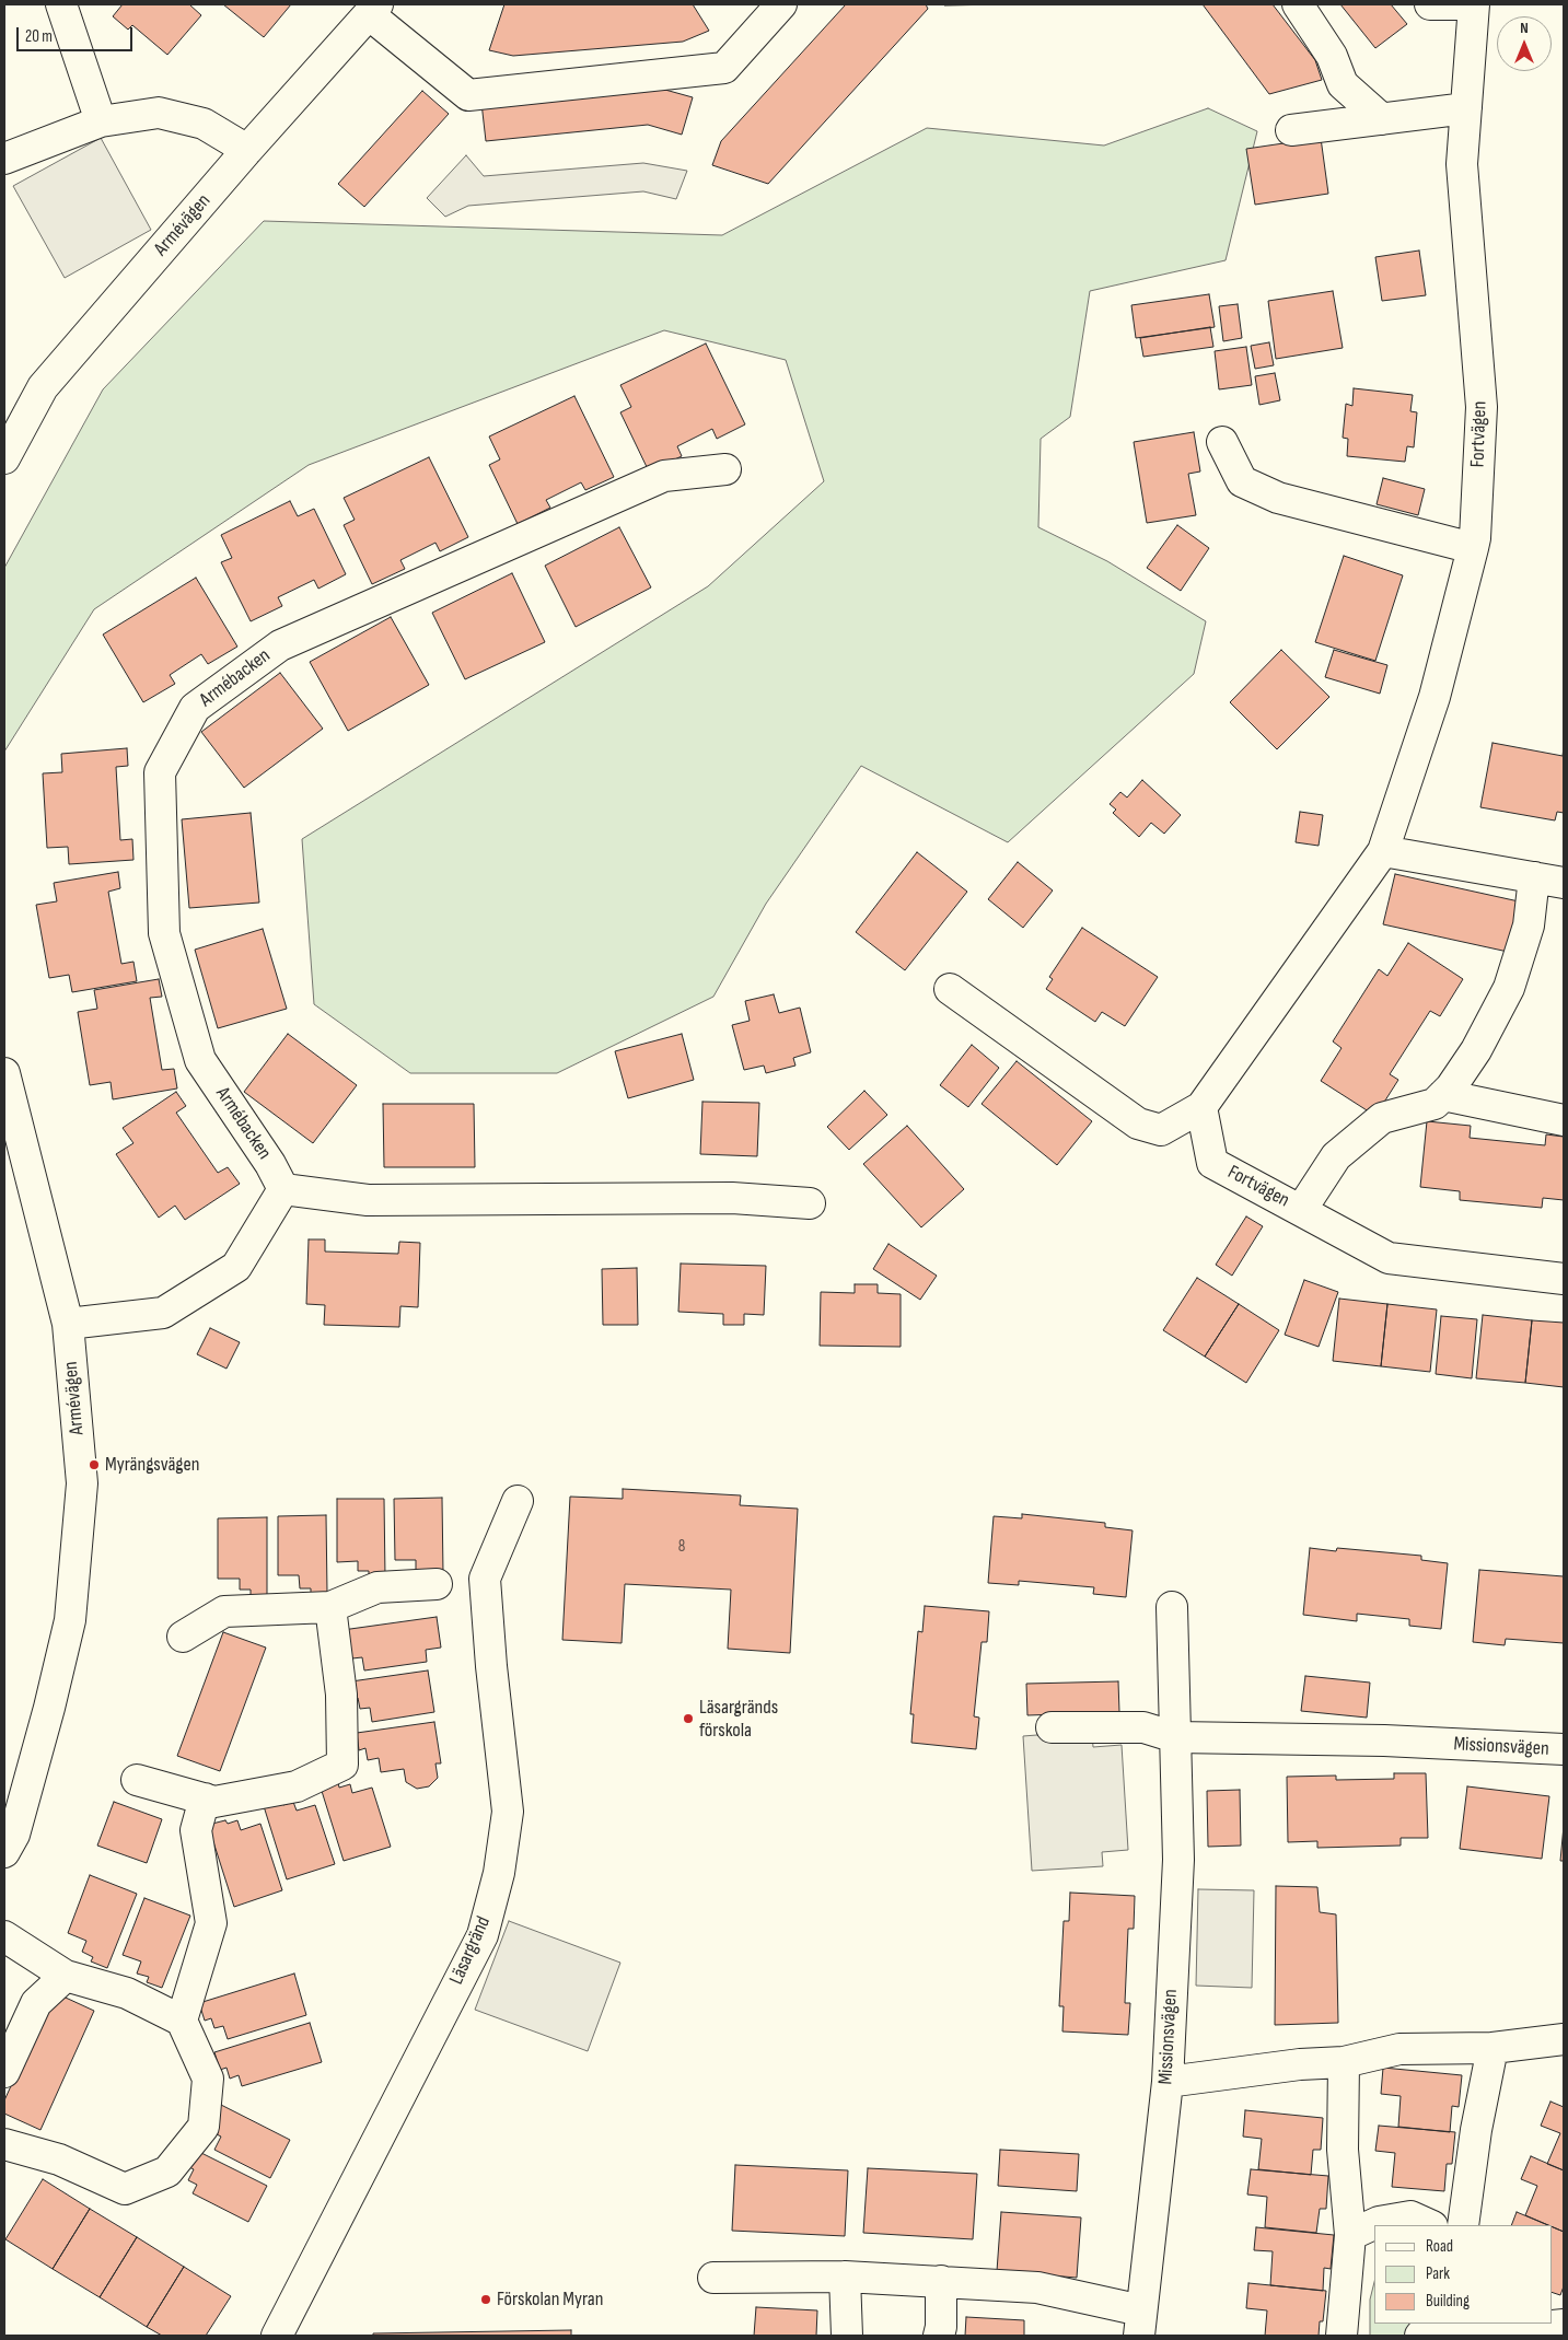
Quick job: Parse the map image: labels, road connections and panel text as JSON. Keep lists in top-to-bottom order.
{
  "streets": {
    "street": [
      "Armévägen",
      "Fortvägen",
      "Armébacken",
      "Missionsvägen",
      "Läsargränd"
    ]
  },
  "places": ["Myrängsvägen", "Läsargränds förskola", "Förskolan Myran"],
  "house_numbers": ["8"],
  "legend": ["Road", "Park", "Building"],
  "scale_bar": "20 m",
  "north": "top"
}
